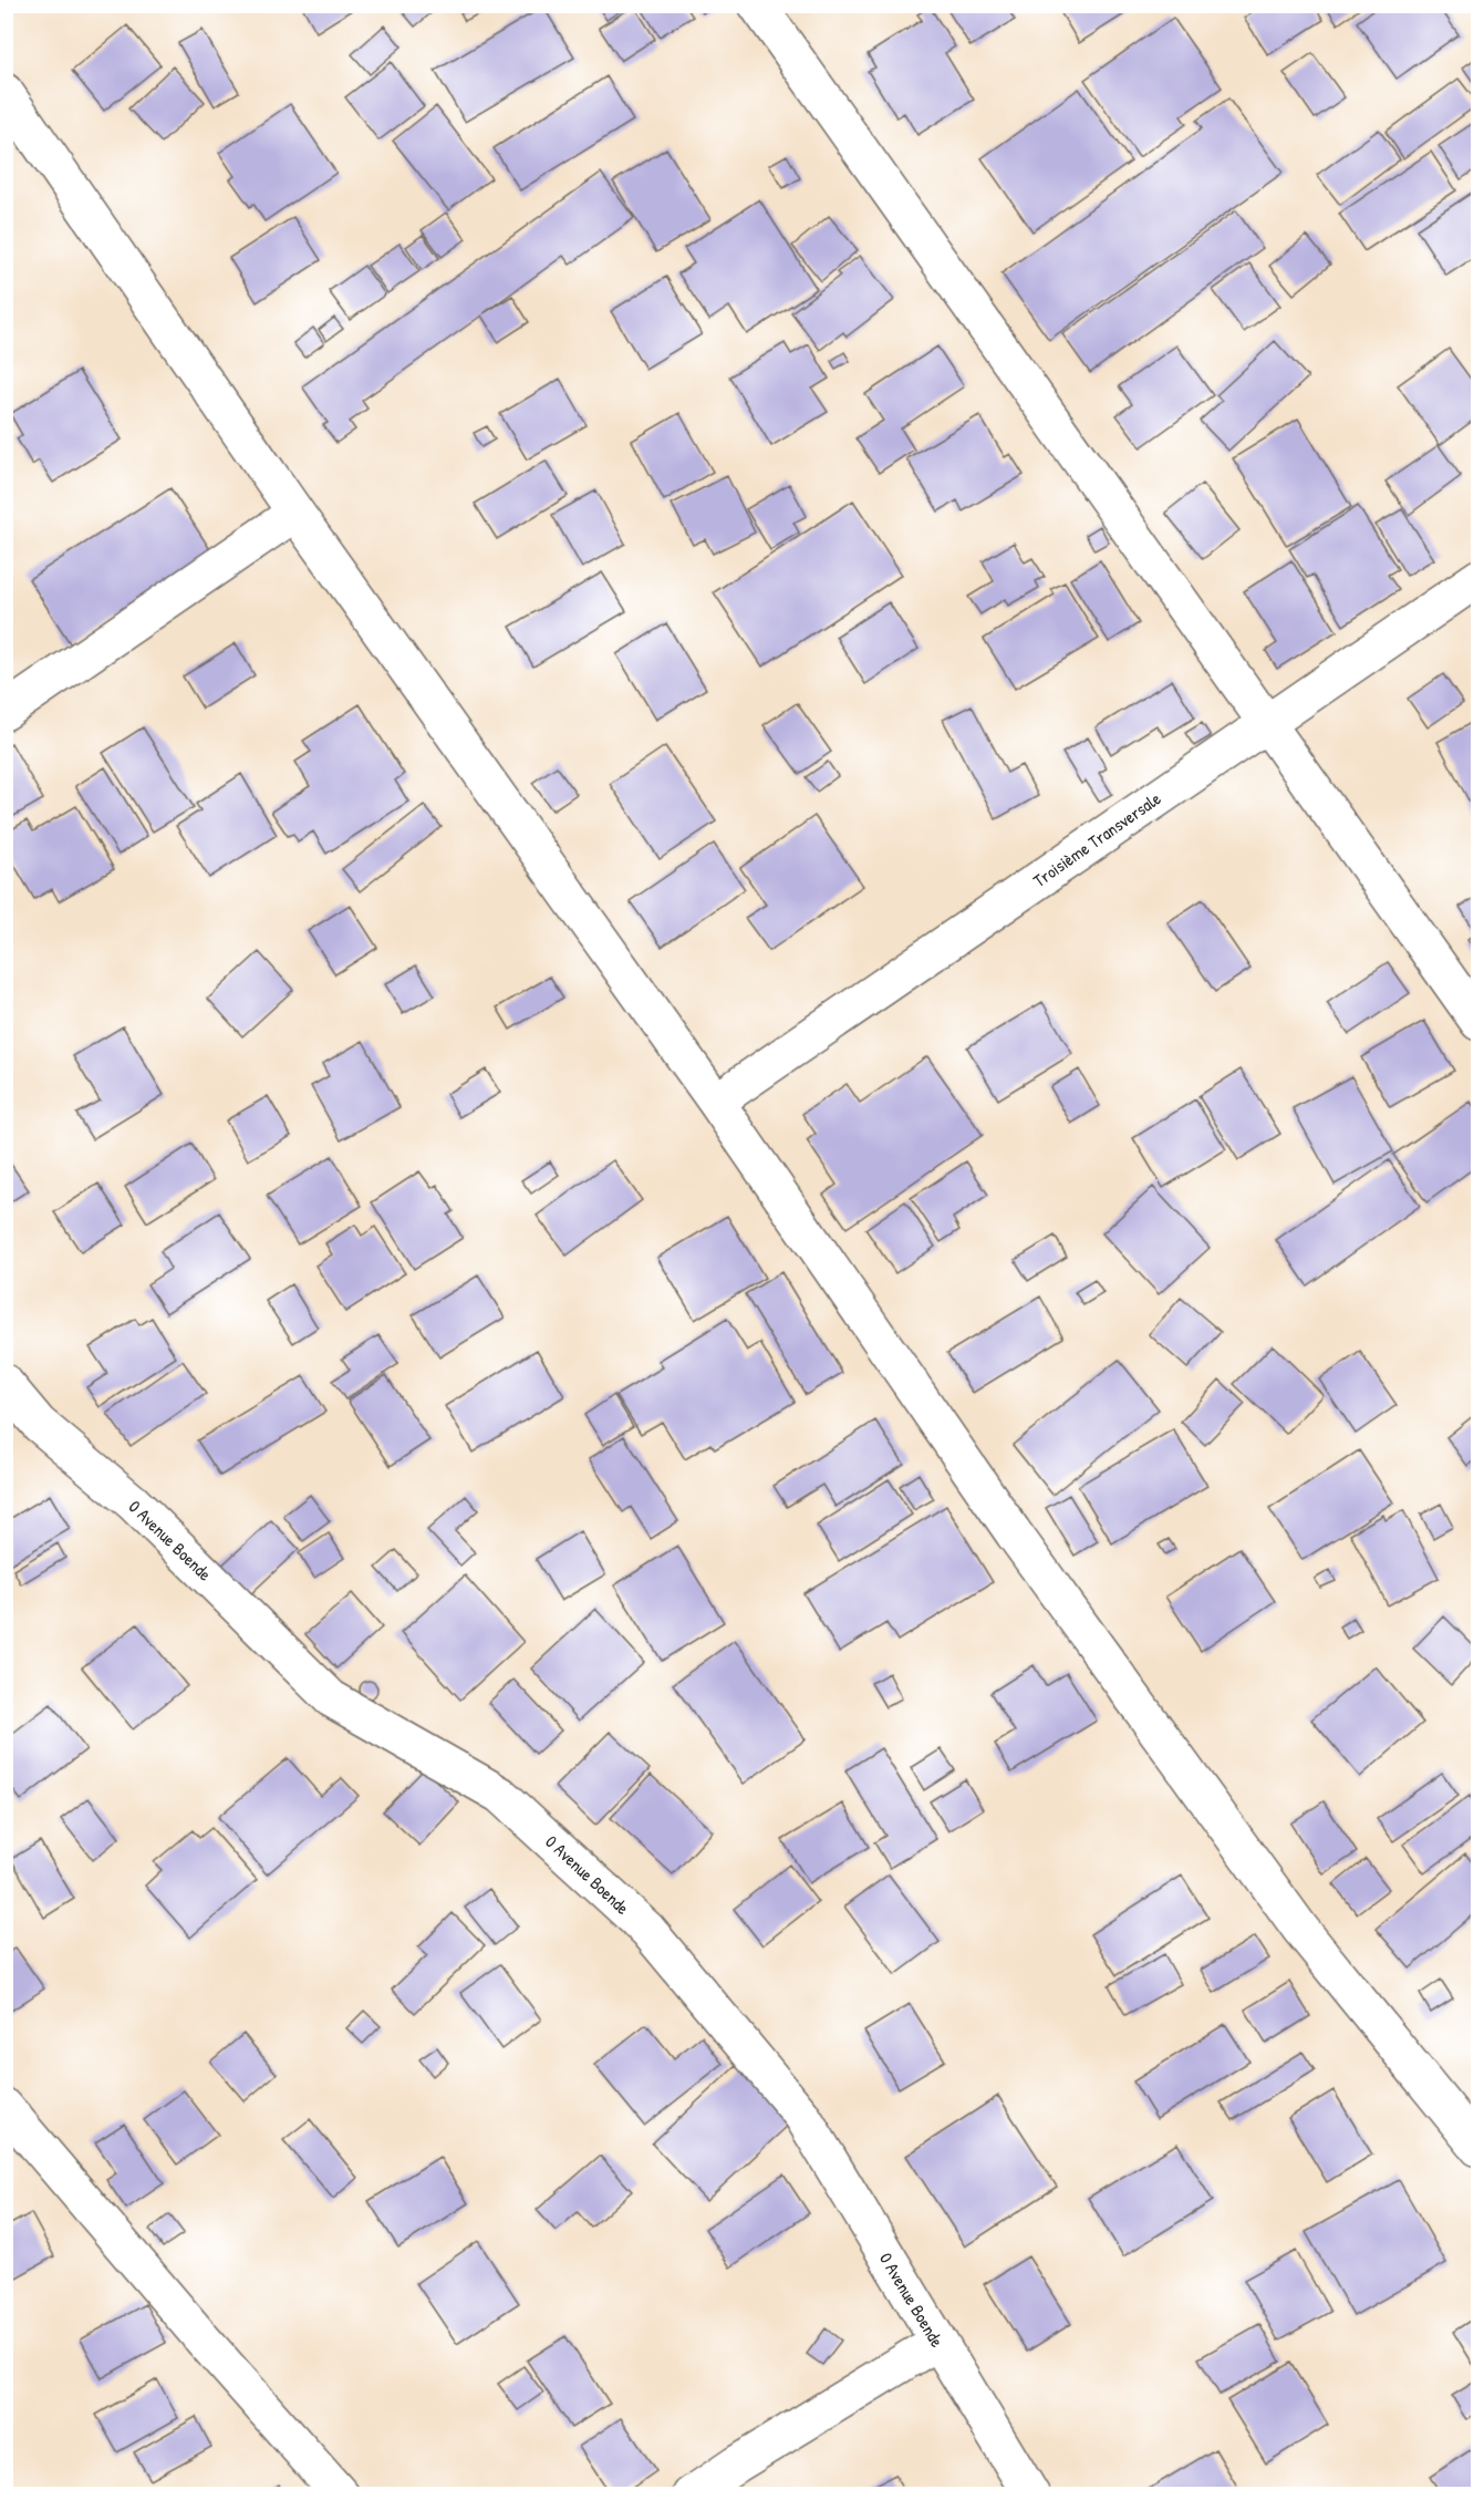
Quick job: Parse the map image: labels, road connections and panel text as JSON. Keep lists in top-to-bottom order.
{
  "streets": {
    "street": ["Troisième Transversale", "0 Avenue Boende"]
  }
}
